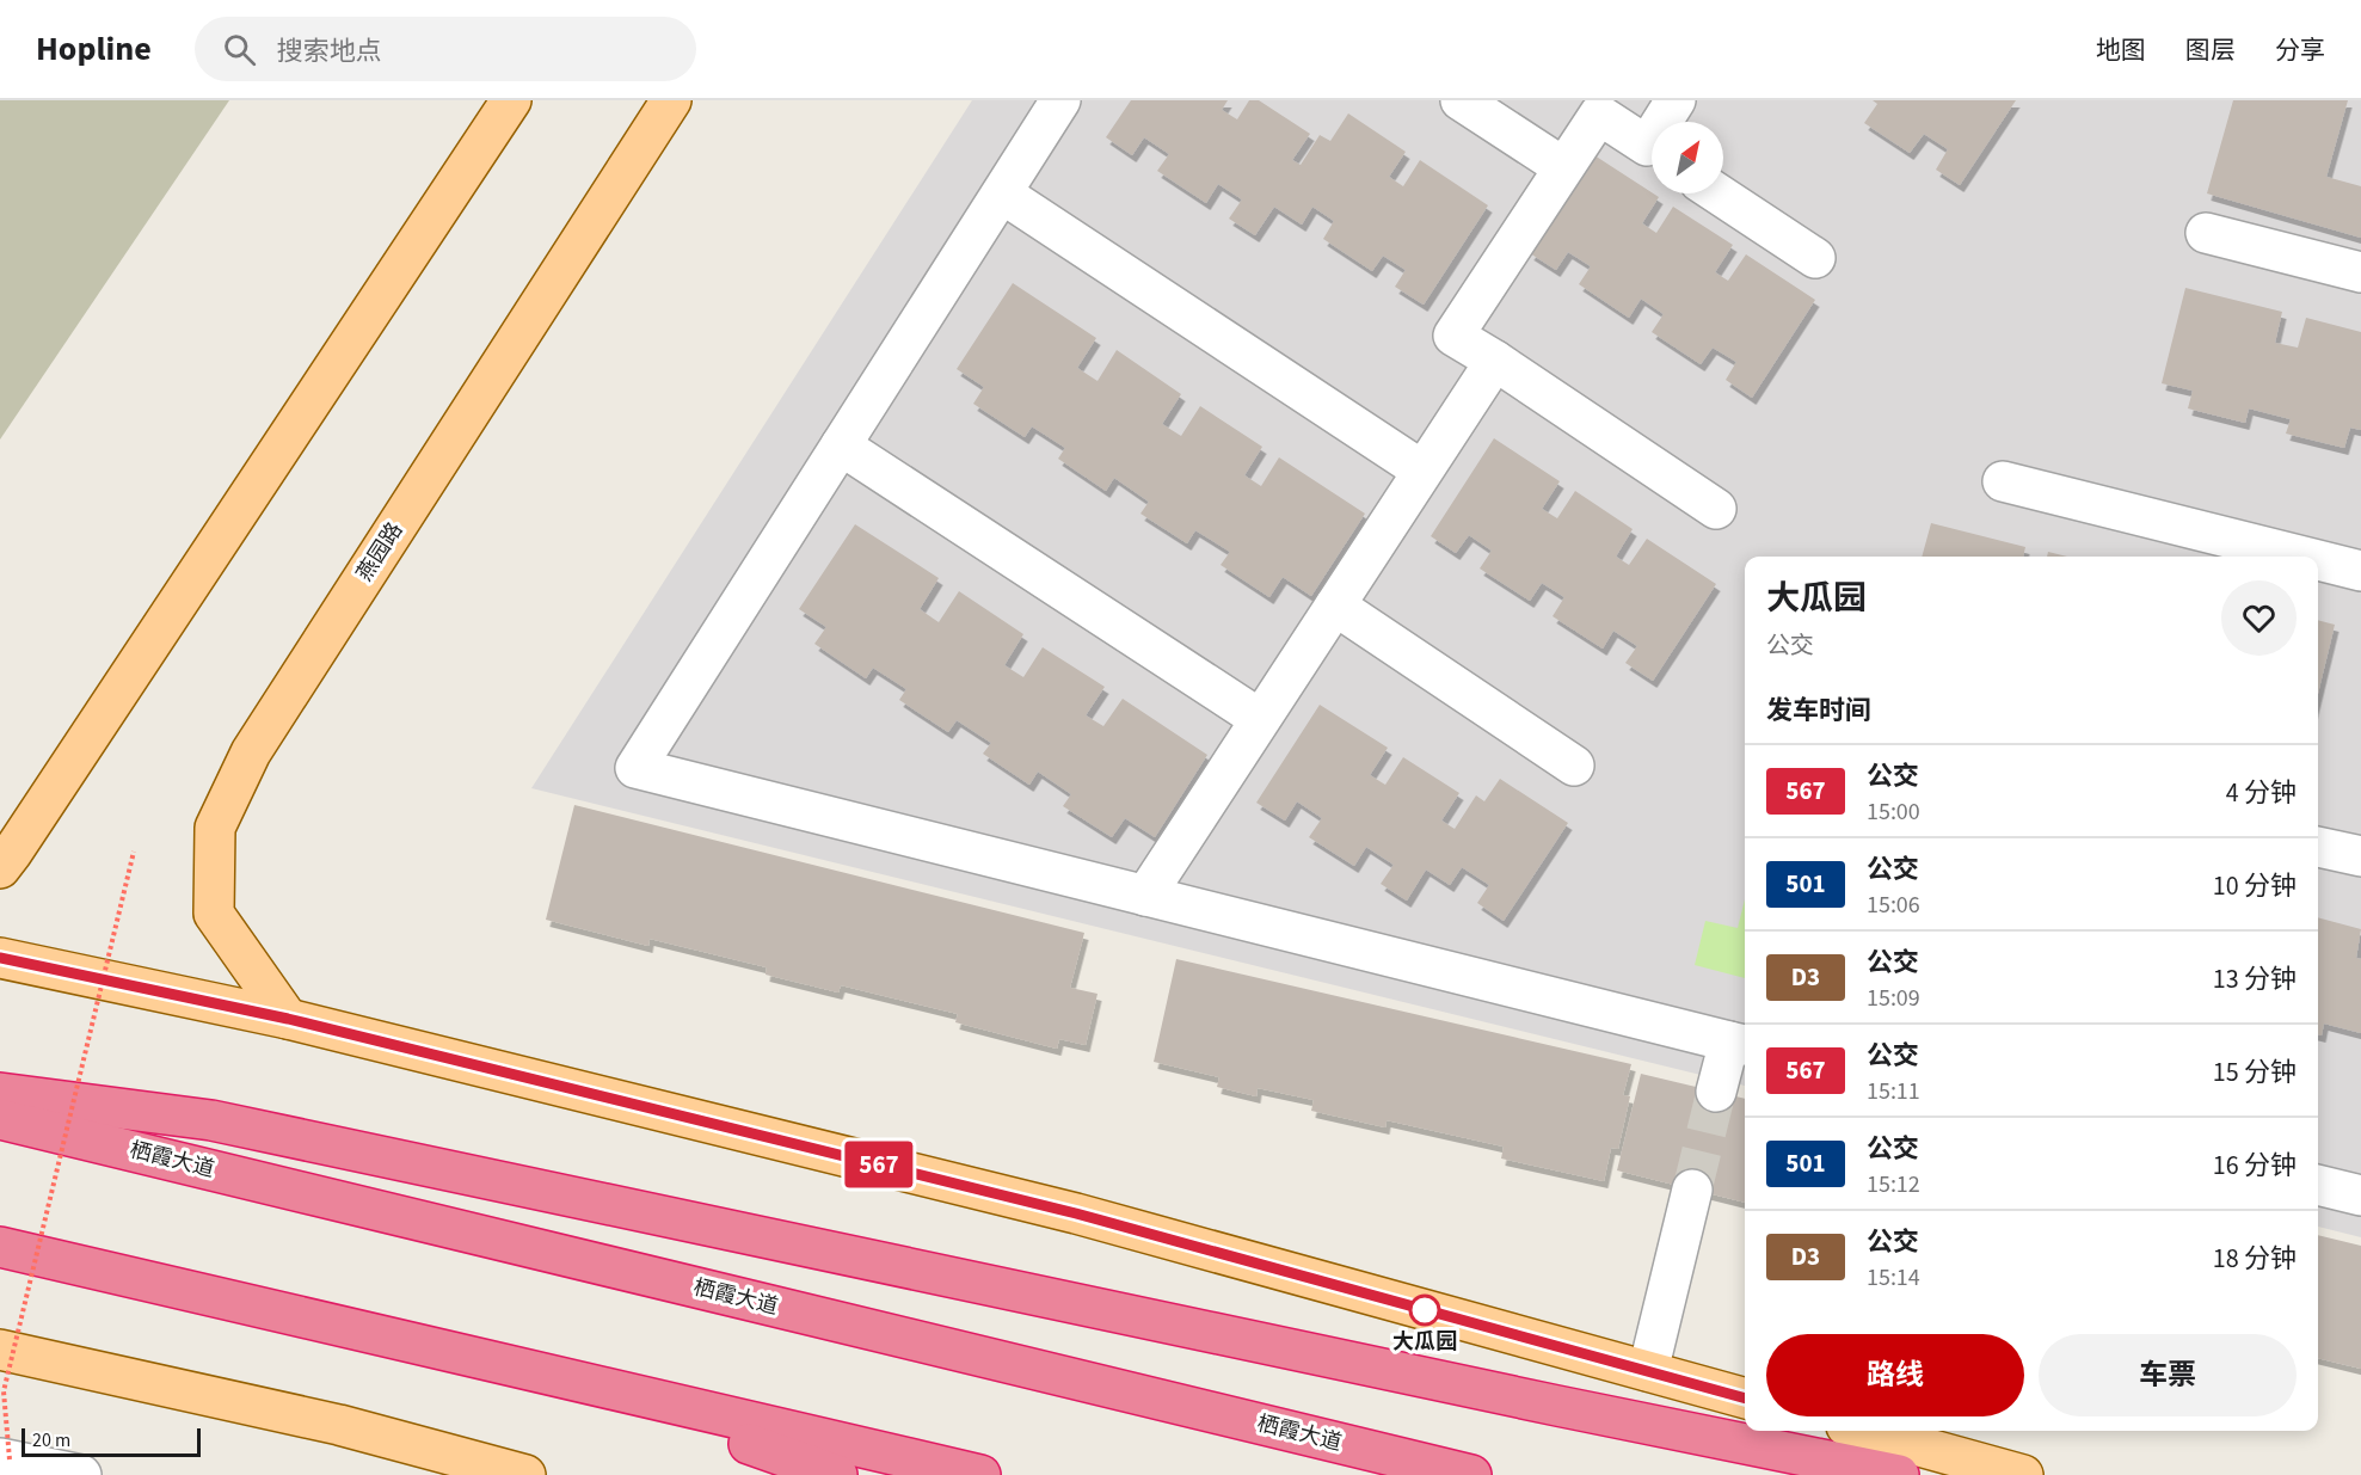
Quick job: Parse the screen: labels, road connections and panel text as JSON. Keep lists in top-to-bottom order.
{
  "streets": {
    "highway": ["栖霞大道"],
    "main road": ["燕园路"]
  },
  "places": ["大瓜园"],
  "lines": ["bus line 567"],
  "scale_bar": "20 m",
  "north": "top right",
  "page": {
    "header": "Hopline",
    "search": "搜索地点",
    "nav": ["地图", "图层", "分享"],
    "on_map": "567",
    "heading": [
      ["大瓜园", "公交"],
      "发车时间"
    ],
    "list": [
      {
        "mark": "567",
        "name": "公交",
        "note": "15:00",
        "value": "4 分钟"
      },
      {
        "mark": "501",
        "name": "公交",
        "note": "15:06",
        "value": "10 分钟"
      },
      {
        "mark": "D3",
        "name": "公交",
        "note": "15:09",
        "value": "13 分钟"
      },
      {
        "mark": "567",
        "name": "公交",
        "note": "15:11",
        "value": "15 分钟"
      },
      {
        "mark": "501",
        "name": "公交",
        "note": "15:12",
        "value": "16 分钟"
      },
      {
        "mark": "D3",
        "name": "公交",
        "note": "15:14",
        "value": "18 分钟"
      }
    ],
    "buttons": ["路线", "车票"],
    "scale": "20 m"
  }
}
